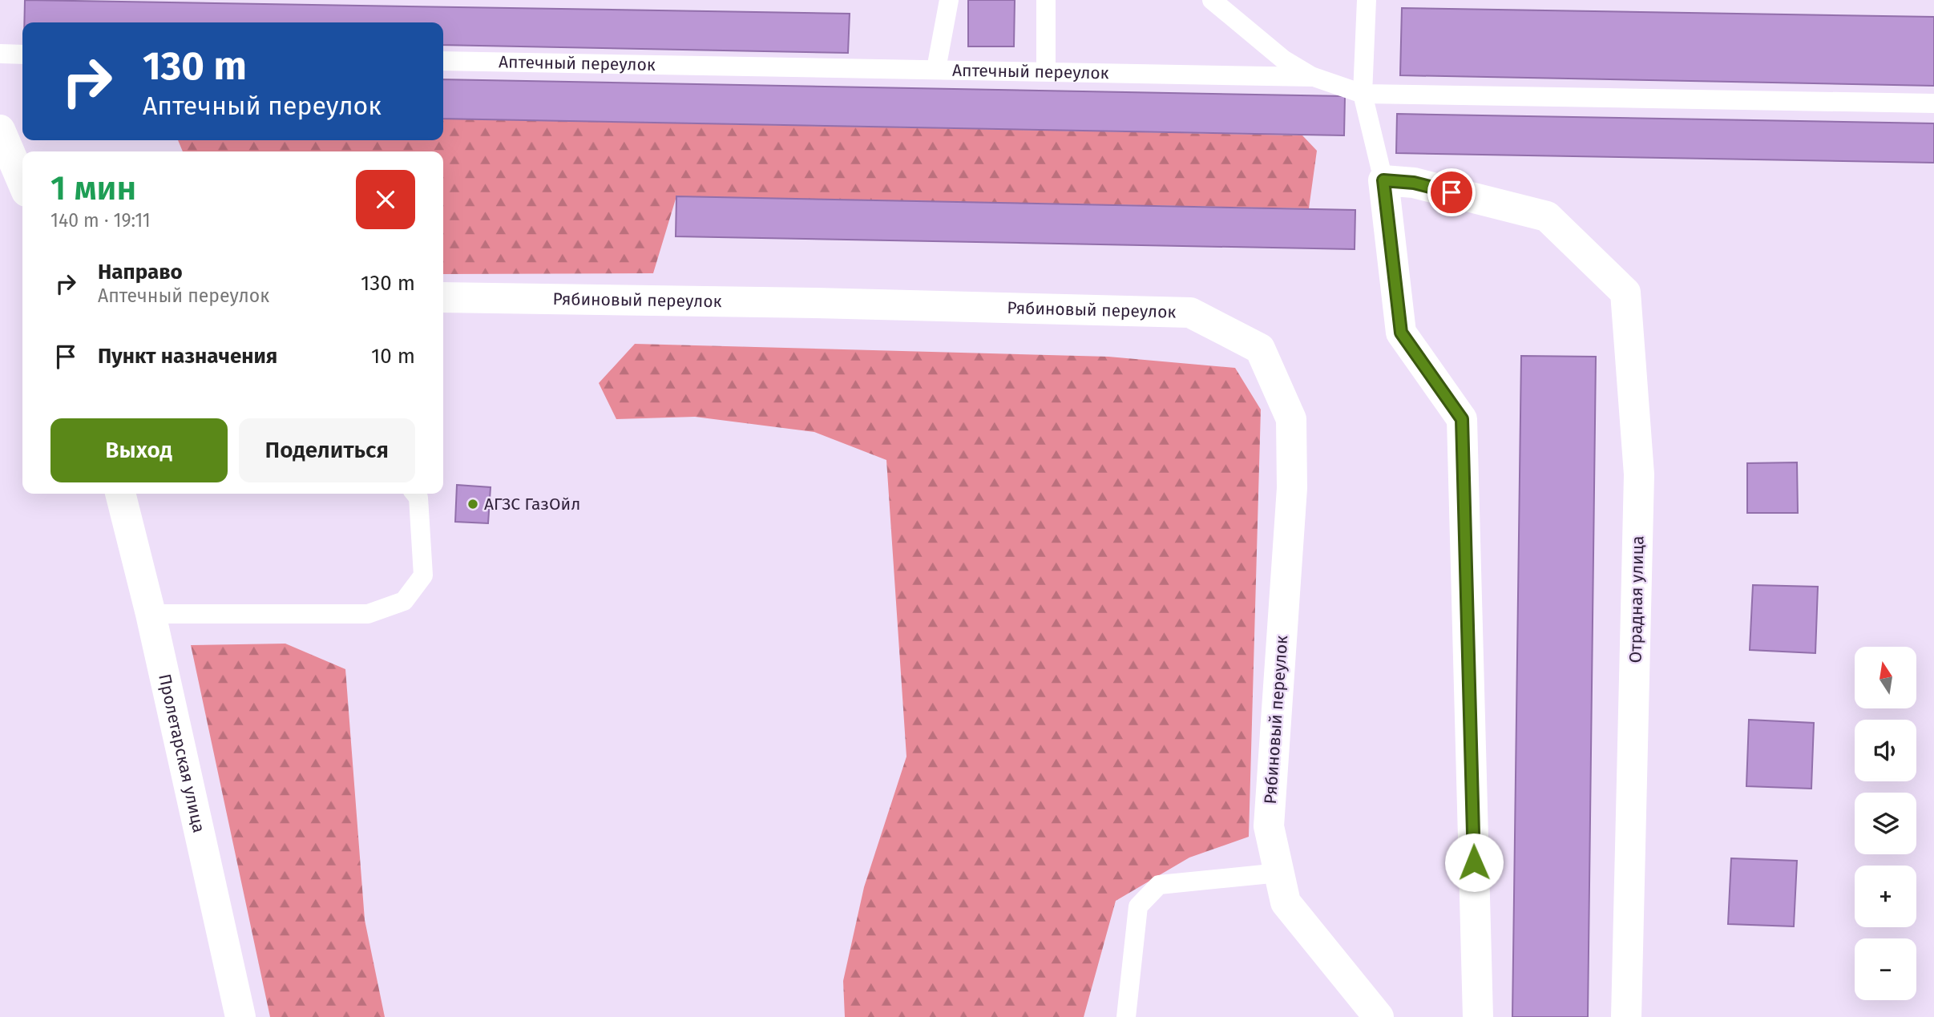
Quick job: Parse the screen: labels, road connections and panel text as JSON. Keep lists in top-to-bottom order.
{
  "streets": {
    "street": ["Рябиновый переулок", "Отрадная улица", "Пролетарская улица"],
    "lane": ["Аптечный переулок"]
  },
  "places": ["АГЗС ГазОйл"],
  "north": "top",
  "page": {
    "turn": ["130 m", "Аптечный переулок"],
    "heading": ["1 мин", "140 m · 19:11"],
    "list": [
      {
        "name": "Направо",
        "note": "Аптечный переулок",
        "value": "130 m"
      },
      {
        "name": "Пункт назначения",
        "value": "10 m"
      }
    ],
    "buttons": ["Выход", "Поделиться"],
    "map_buttons": ["+", "−"]
  }
}
